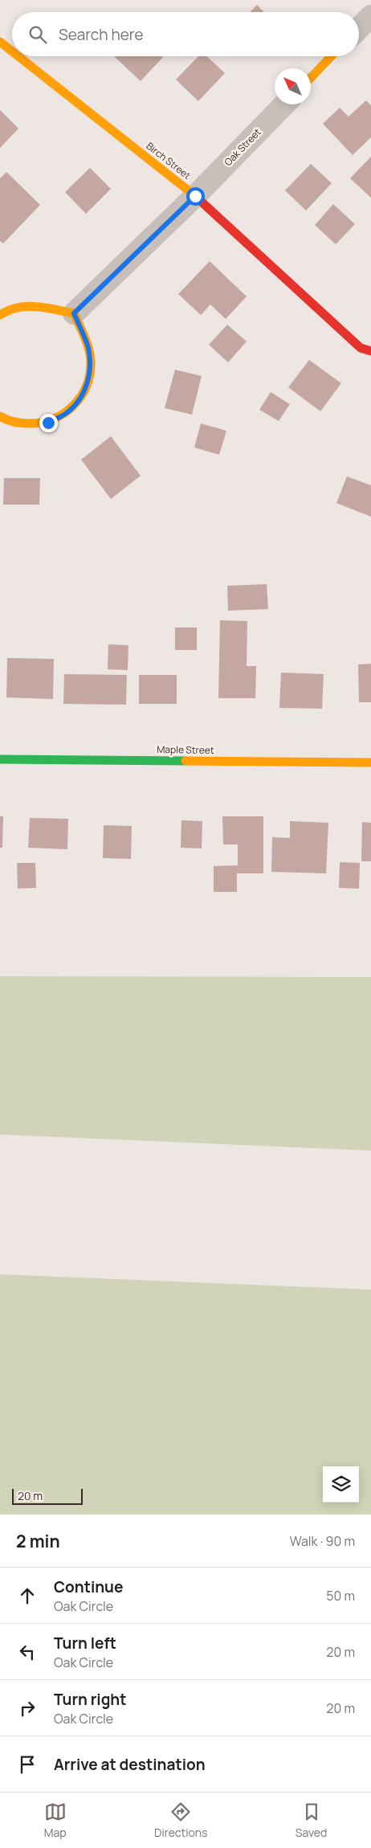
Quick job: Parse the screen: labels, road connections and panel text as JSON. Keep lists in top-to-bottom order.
{
  "streets": {
    "street": ["Oak Street", "Birch Street", "Maple Street"]
  },
  "crossings": [
    ["Oak Street", "Birch Street"]
  ],
  "scale_bar": "20 m",
  "north": "top left",
  "page": {
    "search": "Search here",
    "scale": "20 m",
    "heading": ["2 min", "Walk · 90 m"],
    "list": [
      ["Continue", "Oak Circle", "50 m"],
      ["Turn left", "Oak Circle", "20 m"],
      ["Turn right", "Oak Circle", "20 m"],
      "Arrive at destination"
    ],
    "nav": ["Map", "Directions", "Saved"]
  }
}
